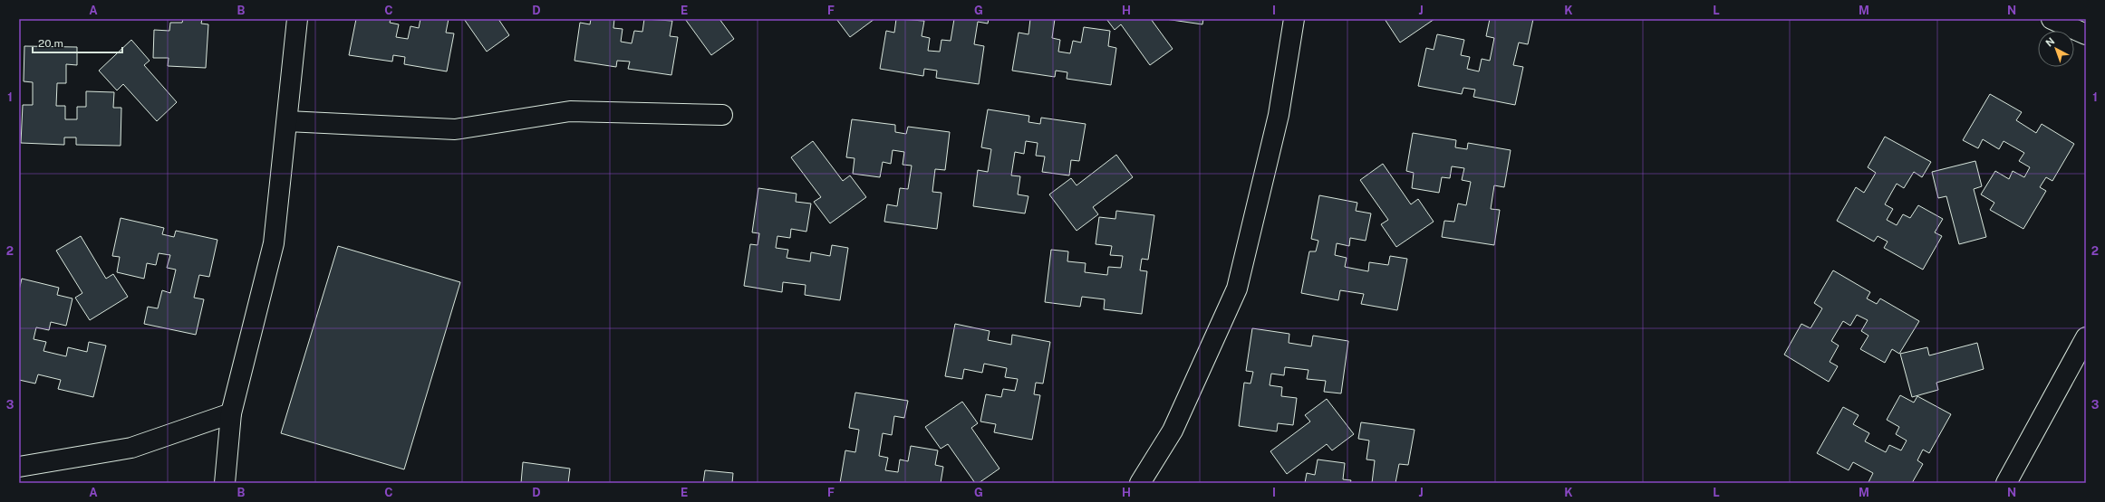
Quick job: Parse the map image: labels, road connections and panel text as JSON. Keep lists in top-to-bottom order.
{
  "scale_bar": "20 m",
  "north": "top left",
  "grid": {
    "columns": [
      "A",
      "B",
      "C",
      "D",
      "E",
      "F",
      "G",
      "H",
      "I",
      "J",
      "K",
      "L",
      "M",
      "N"
    ],
    "rows": ["1", "2", "3"]
  }
}
